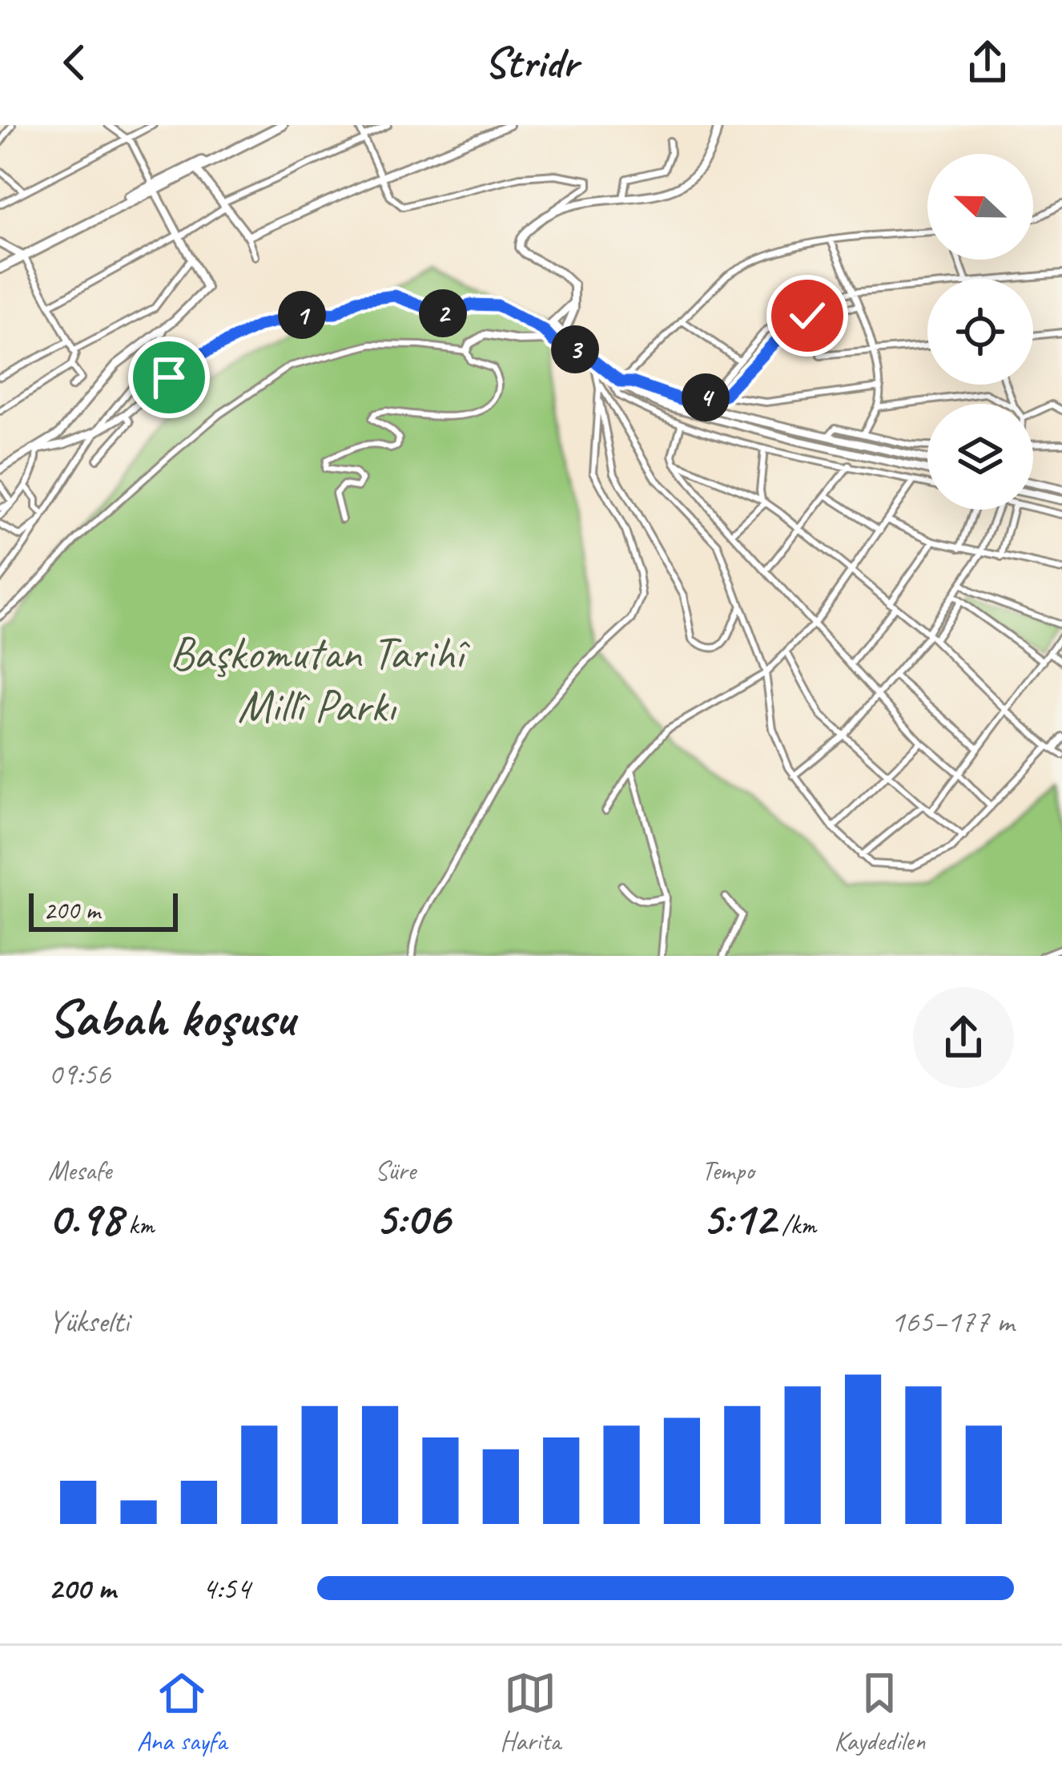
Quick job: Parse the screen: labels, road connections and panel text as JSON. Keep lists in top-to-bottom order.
{
  "parks": ["Başkomutan Tarihî Millî Parkı"],
  "scale_bar": "200 m",
  "north": "left",
  "page": {
    "header": "Stridr",
    "pins": [
      "2",
      "1",
      "3",
      "4"
    ],
    "scale": "200 m",
    "heading": ["Sabah koşusu", "09:56"],
    "stats": [
      ["Mesafe", "0.98 km"],
      ["Süre", "5:06"],
      ["Tempo", "5:12 /km"]
    ],
    "chart": ["Yükselti", "165–177 m"],
    "list": [
      {
        "name": "200 m",
        "note": "4:54"
      }
    ],
    "tabs": ["Ana sayfa", "Harita", "Kaydedilen"]
  }
}
